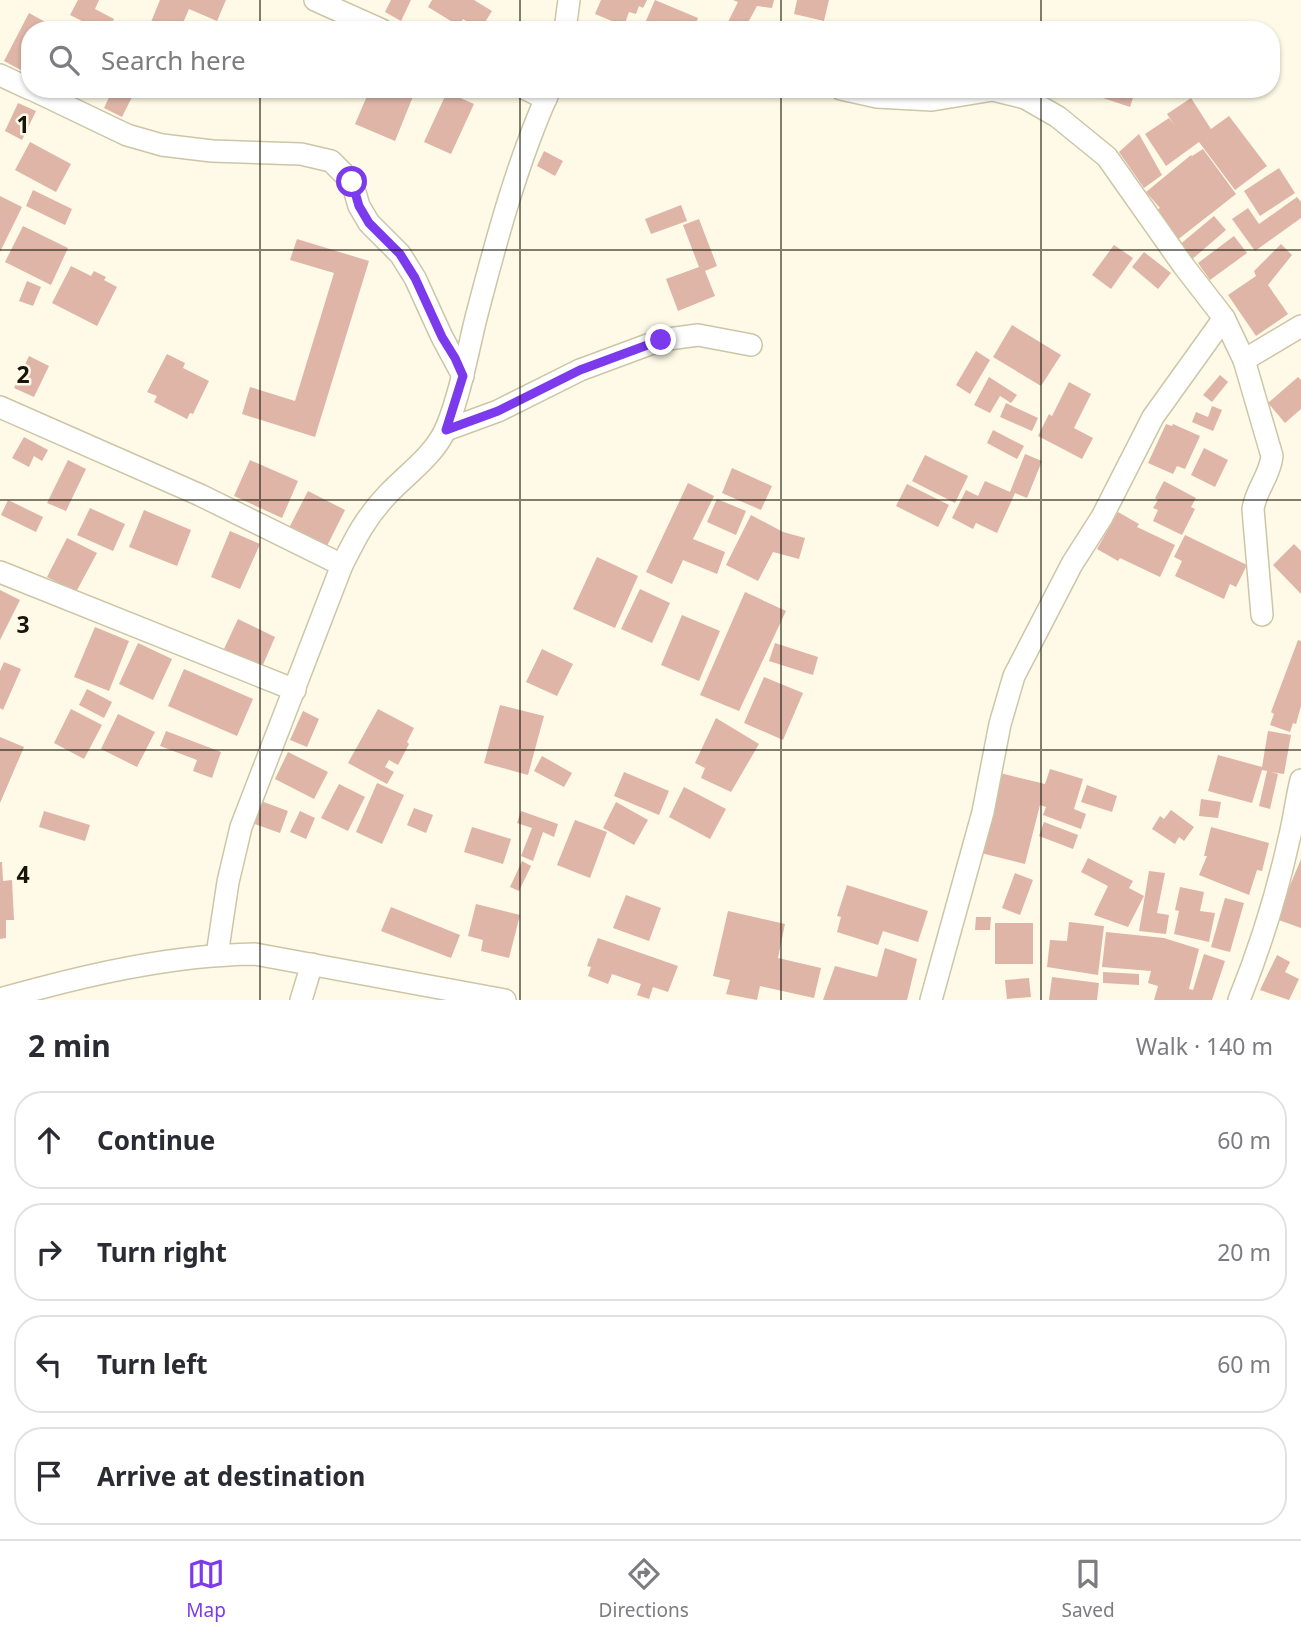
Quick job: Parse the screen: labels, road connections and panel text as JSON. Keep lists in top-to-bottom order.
{
  "page": {
    "search": "Search here",
    "heading": ["2 min", "Walk · 140 m"],
    "list": [
      ["Continue", "60 m"],
      ["Turn right", "20 m"],
      ["Turn left", "60 m"],
      "Arrive at destination"
    ],
    "nav": ["Map", "Directions", "Saved"]
  },
  "grid": {
    "rows": [
      "1",
      "2",
      "3",
      "4"
    ]
  }
}
